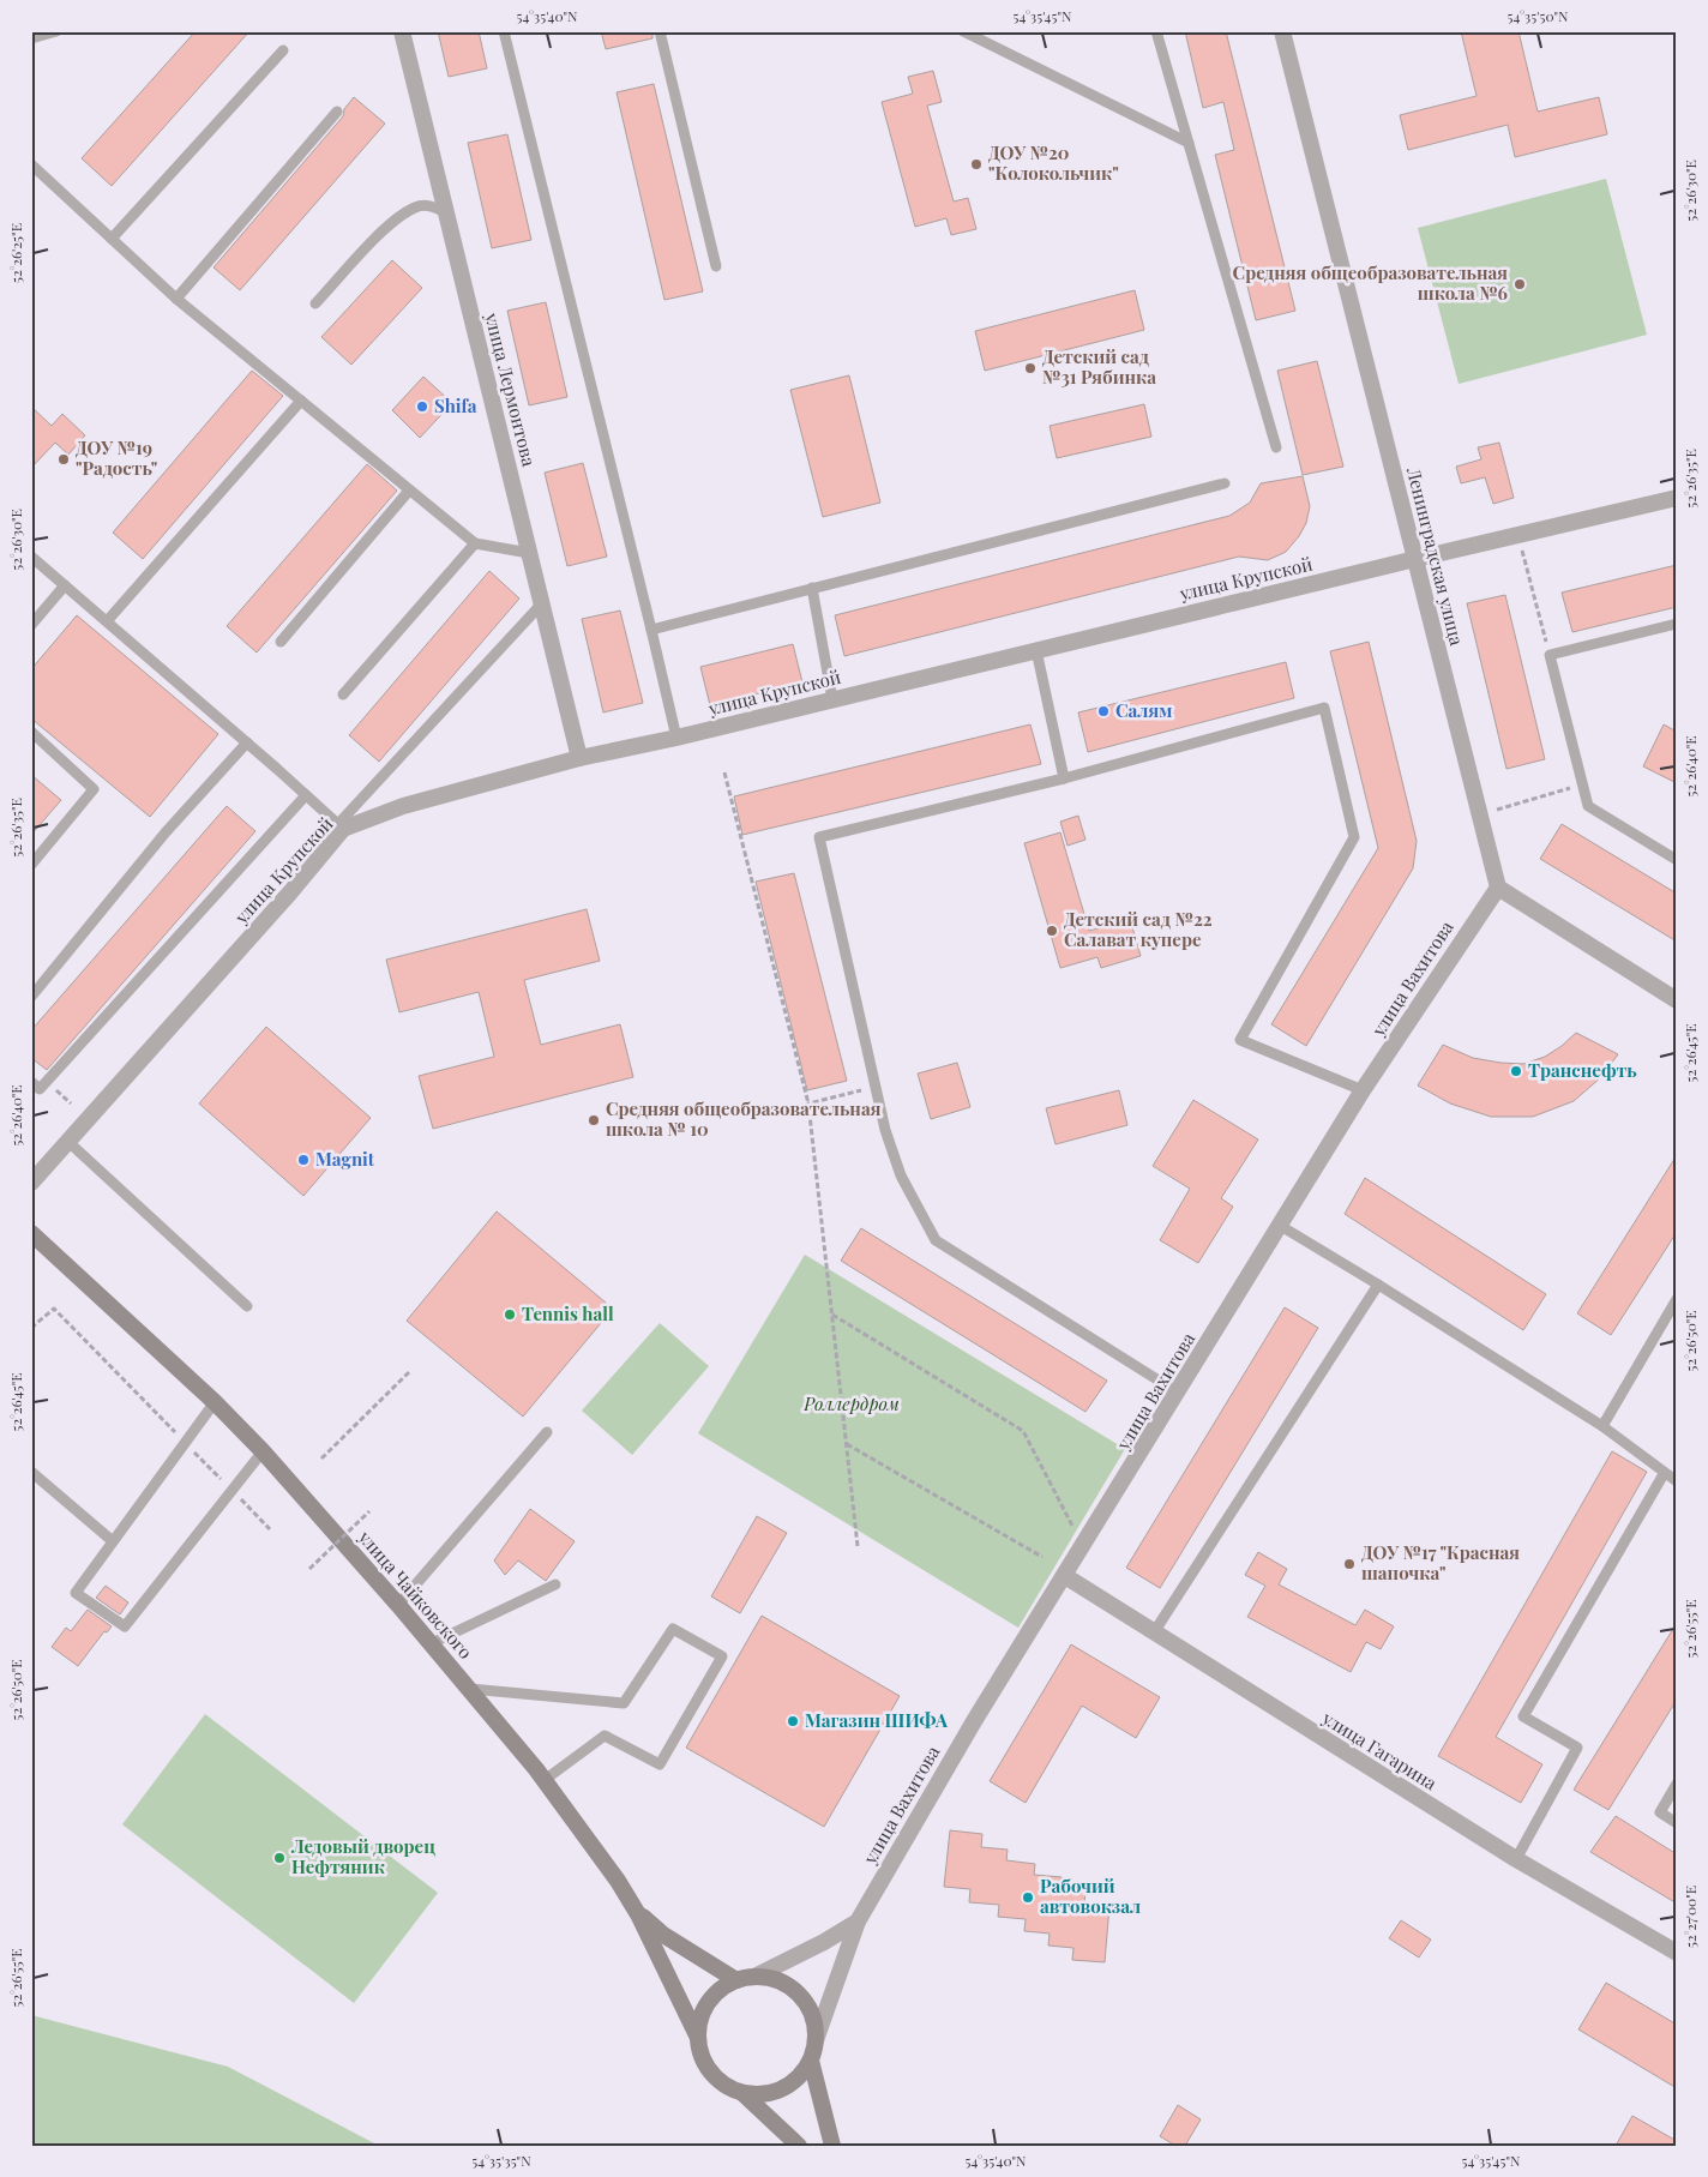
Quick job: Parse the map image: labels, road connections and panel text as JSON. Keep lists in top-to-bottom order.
{
  "streets": {
    "main road": ["улица Чайковского"],
    "street": [
      "улица Лермонтова",
      "Ленинградская улица",
      "улица Крупской",
      "улица Вахитова",
      "улица Гагарина"
    ]
  },
  "crossings": [
    ["улица Лермонтова", "улица Крупской"],
    ["Ленинградская улица", "улица Крупской"],
    ["Ленинградская улица", "улица Вахитова"],
    ["улица Вахитова", "улица Гагарина"]
  ],
  "parks": ["Роллердром"],
  "places": [
    "ДОУ №20 \"Колокольчик\"",
    "Средняя общеобразовательная школа №6",
    "Детский сад №31 Рябинка",
    "Shifa",
    "ДОУ №19 \"Радость\"",
    "Салям",
    "Детский сад №22 Салават купере",
    "Транснефть",
    "Средняя общеобразовательная школа № 10",
    "Magnit",
    "Tennis hall",
    "ДОУ №17 \"Красная шапочка\"",
    "Магазин ШИФА",
    "Ледовый дворец Нефтяник",
    "Рабочий автовокзал"
  ],
  "coordinates": [
    "54°35'40\"N",
    "54°35'45\"N",
    "54°35'50\"N",
    "52°26'30\"E",
    "52°26'25\"E",
    "52°26'35\"E",
    "52°26'40\"E",
    "52°26'45\"E",
    "52°26'50\"E",
    "52°26'55\"E",
    "52°27'00\"E",
    "54°35'35\"N"
  ]
}
